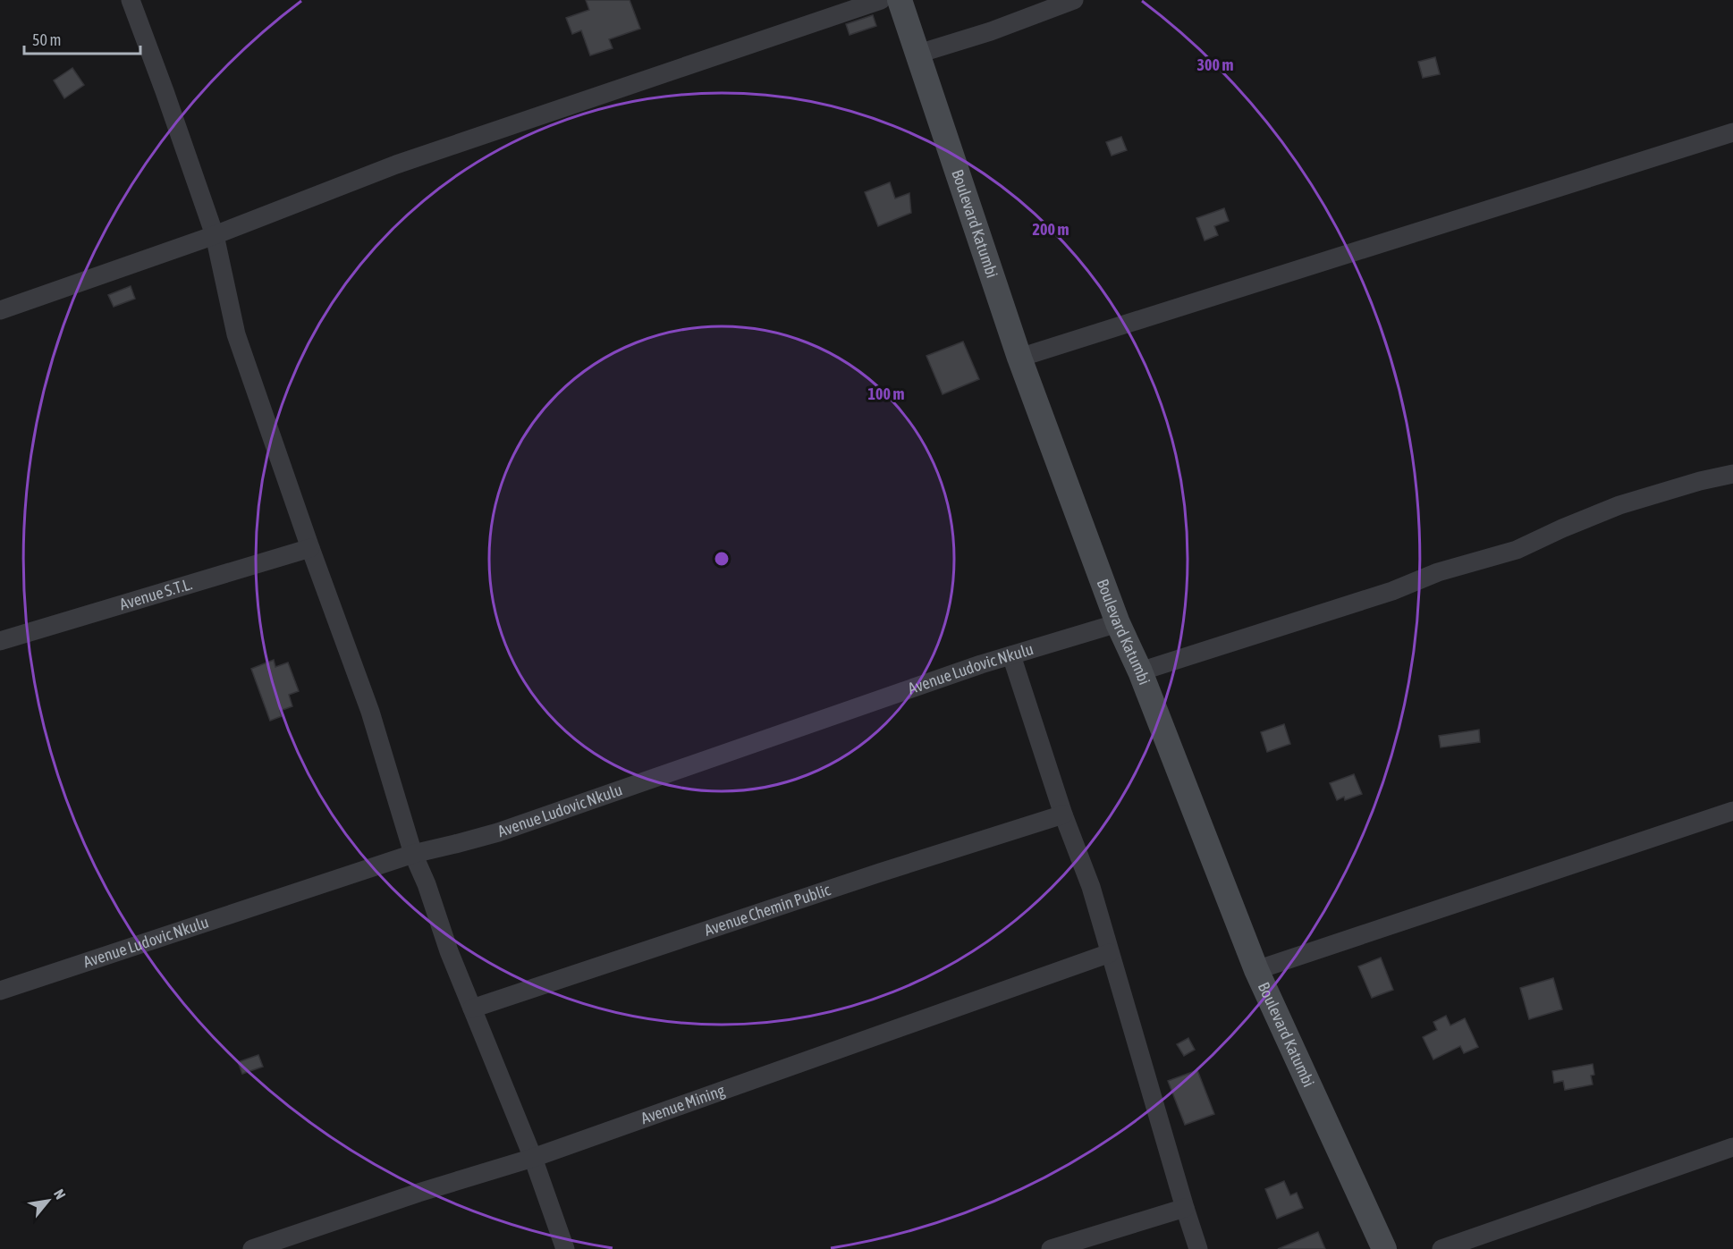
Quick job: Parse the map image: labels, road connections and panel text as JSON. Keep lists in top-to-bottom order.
{
  "streets": {
    "street": [
      "Boulevard Katumbi",
      "Avenue S.T.L.",
      "Avenue Ludovic Nkulu",
      "Avenue Chemin Public",
      "Avenue Mining"
    ]
  },
  "crossings": [
    ["Boulevard Katumbi", "Avenue Ludovic Nkulu"]
  ],
  "scale_bar": "50 m",
  "north": "top right",
  "rings": ["300 m", "200 m", "100 m"]
}
